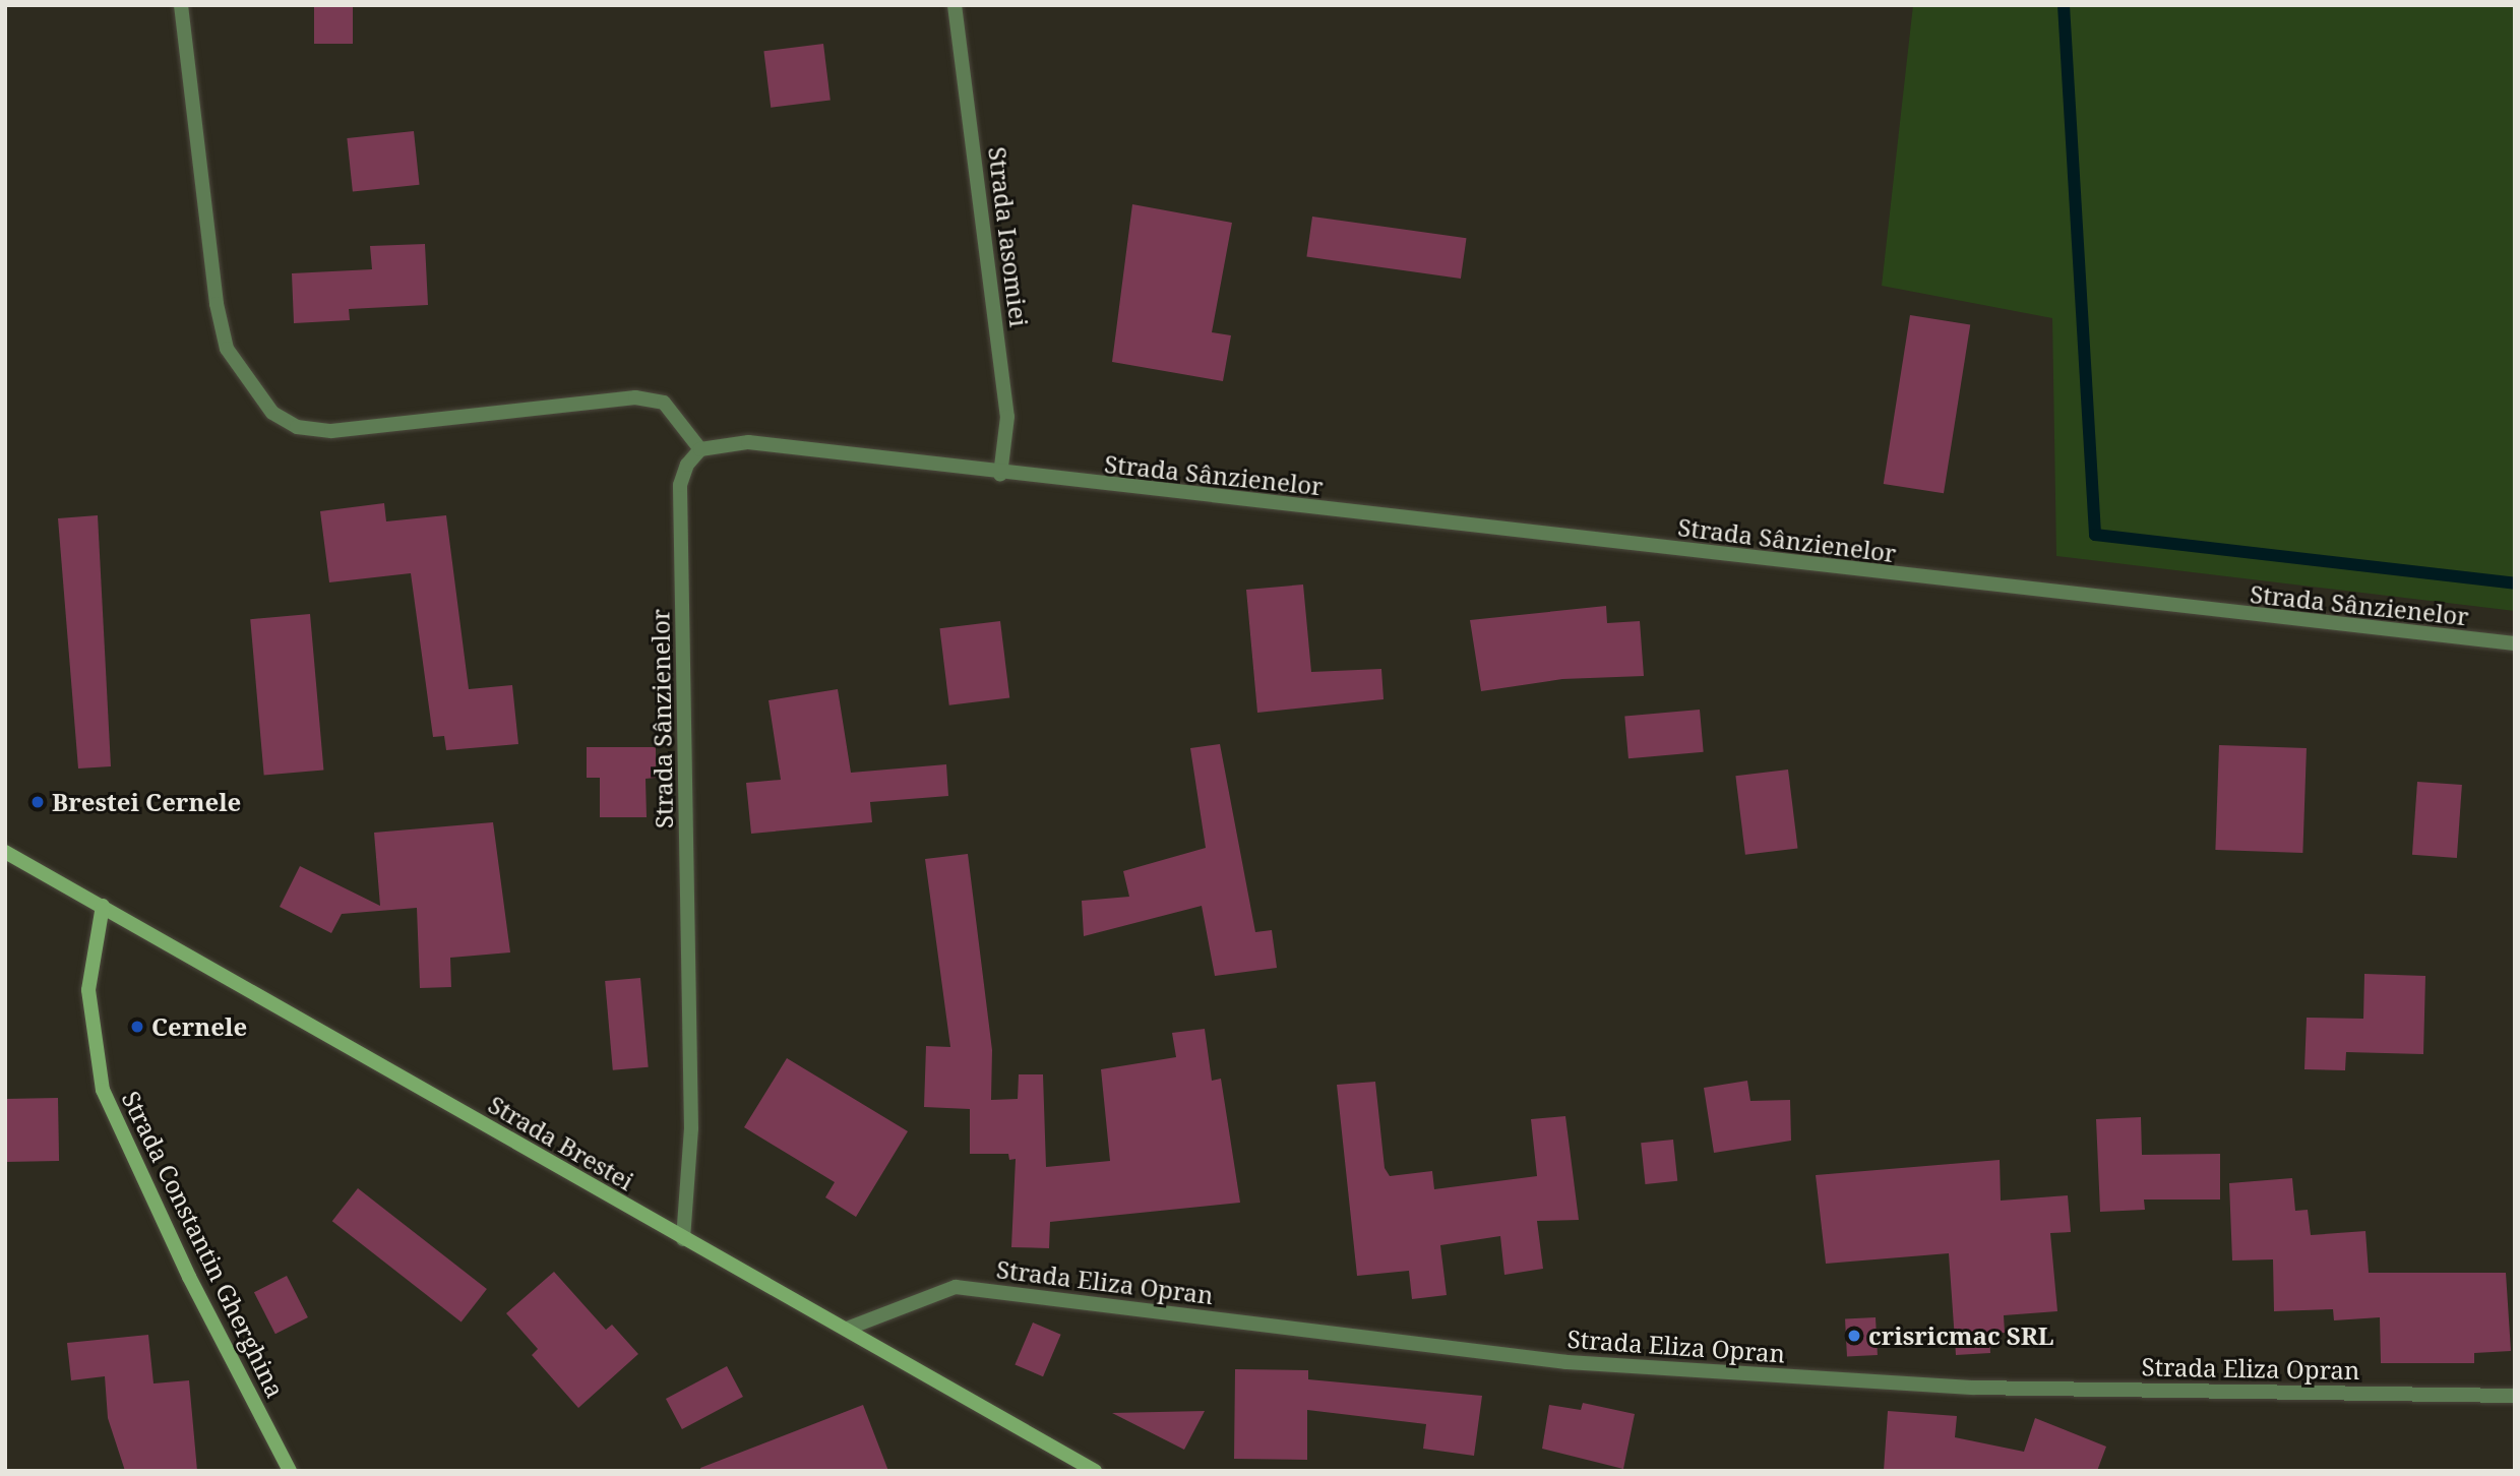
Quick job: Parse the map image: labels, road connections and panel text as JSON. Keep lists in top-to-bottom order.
{
  "streets": {
    "main road": ["Strada Brestei", "Strada Constantin Gherghina"],
    "street": ["Strada Iasomiei", "Strada Sânzienelor", "Strada Eliza Opran"]
  },
  "crossings": [
    ["Strada Iasomiei", "Strada Sânzienelor"],
    ["Strada Sânzienelor", "Strada Brestei"],
    ["Strada Brestei", "Strada Constantin Gherghina"],
    ["Strada Brestei", "Strada Eliza Opran"]
  ],
  "places": ["Brestei Cernele", "Cernele", "crisricmac SRL"]
}
